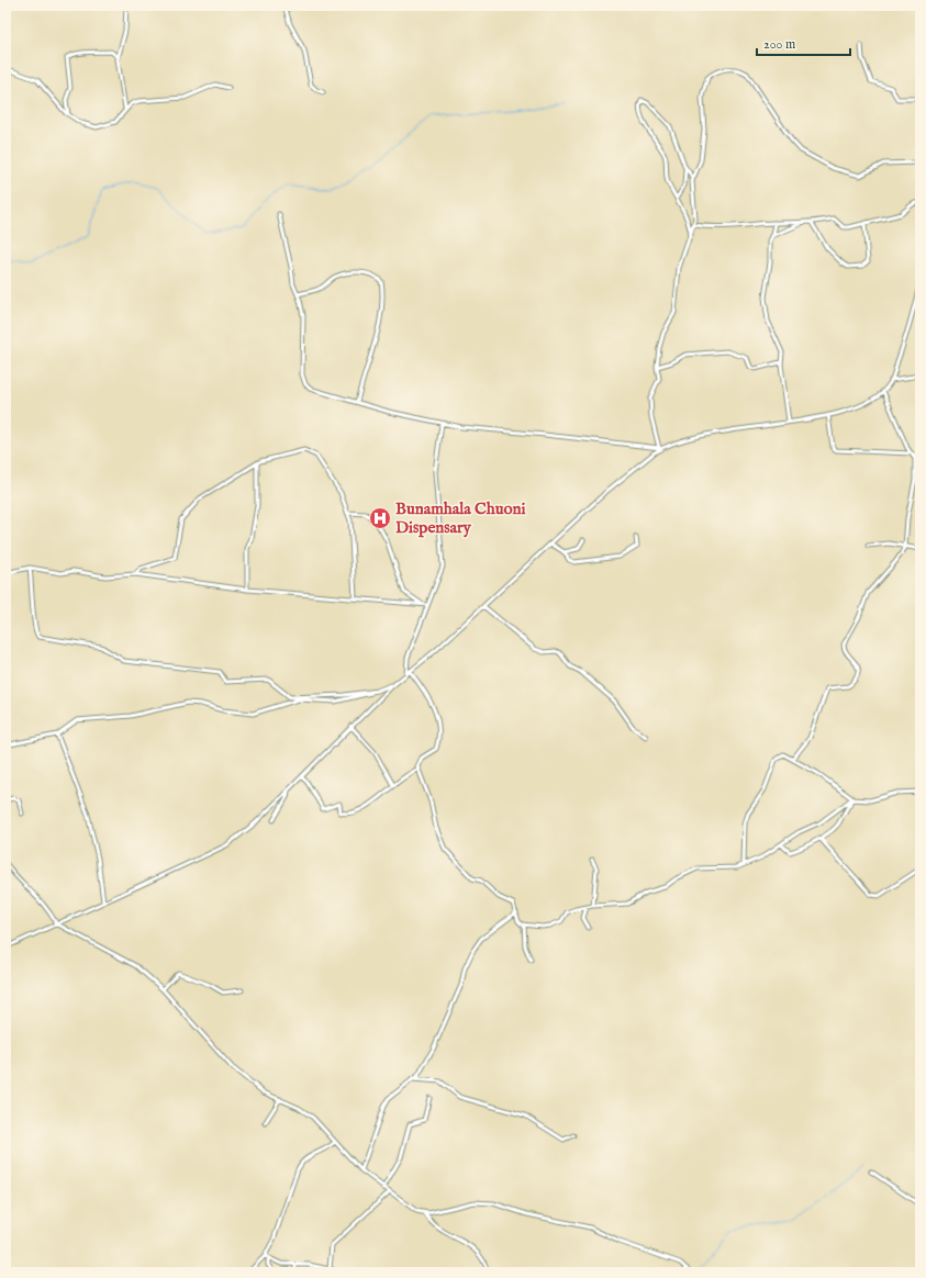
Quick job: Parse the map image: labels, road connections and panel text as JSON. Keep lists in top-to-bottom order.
{
  "places": {
    "hospital": ["Bunamhala Chuoni Dispensary"]
  },
  "scale_bar": "200 m"
}
